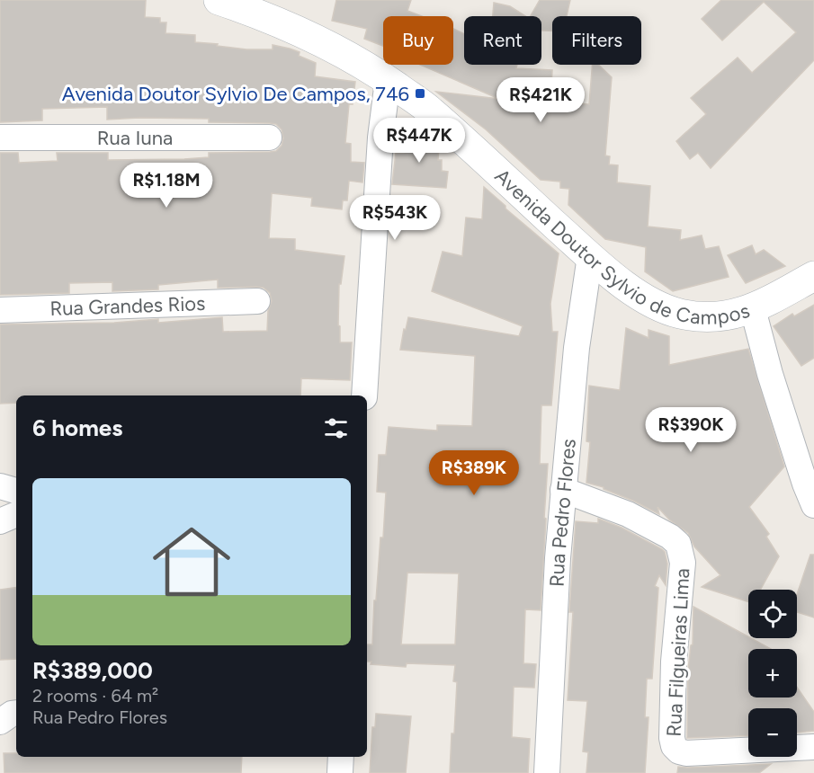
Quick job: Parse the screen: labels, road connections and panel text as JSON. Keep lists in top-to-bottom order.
{
  "streets": {
    "main road": ["Avenida Doutor Sylvio de Campos"],
    "street": [
      "Rua Iuna",
      "Rua Grandes Rios",
      "Rua Pedro Flores",
      "Rua Filgueiras Lima"
    ]
  },
  "crossings": [
    ["Avenida Doutor Sylvio de Campos", "Rua Pedro Flores"],
    ["Rua Pedro Flores", "Rua Filgueiras Lima"]
  ],
  "places": {
    "transit": ["Avenida Doutor Sylvio De Campos, 746"]
  },
  "page": {
    "chip": ["Buy", "Rent", "Filters"],
    "price": [
      "R$421K",
      "R$447K",
      "R$1.18M",
      "R$543K",
      "R$390K",
      "R$389K"
    ],
    "heading": "6 homes",
    "list": [
      {
        "name": "R$389,000",
        "note": "2 rooms · 64 m² · Rua Pedro Flores"
      }
    ],
    "map_buttons": ["+", "−"]
  }
}
